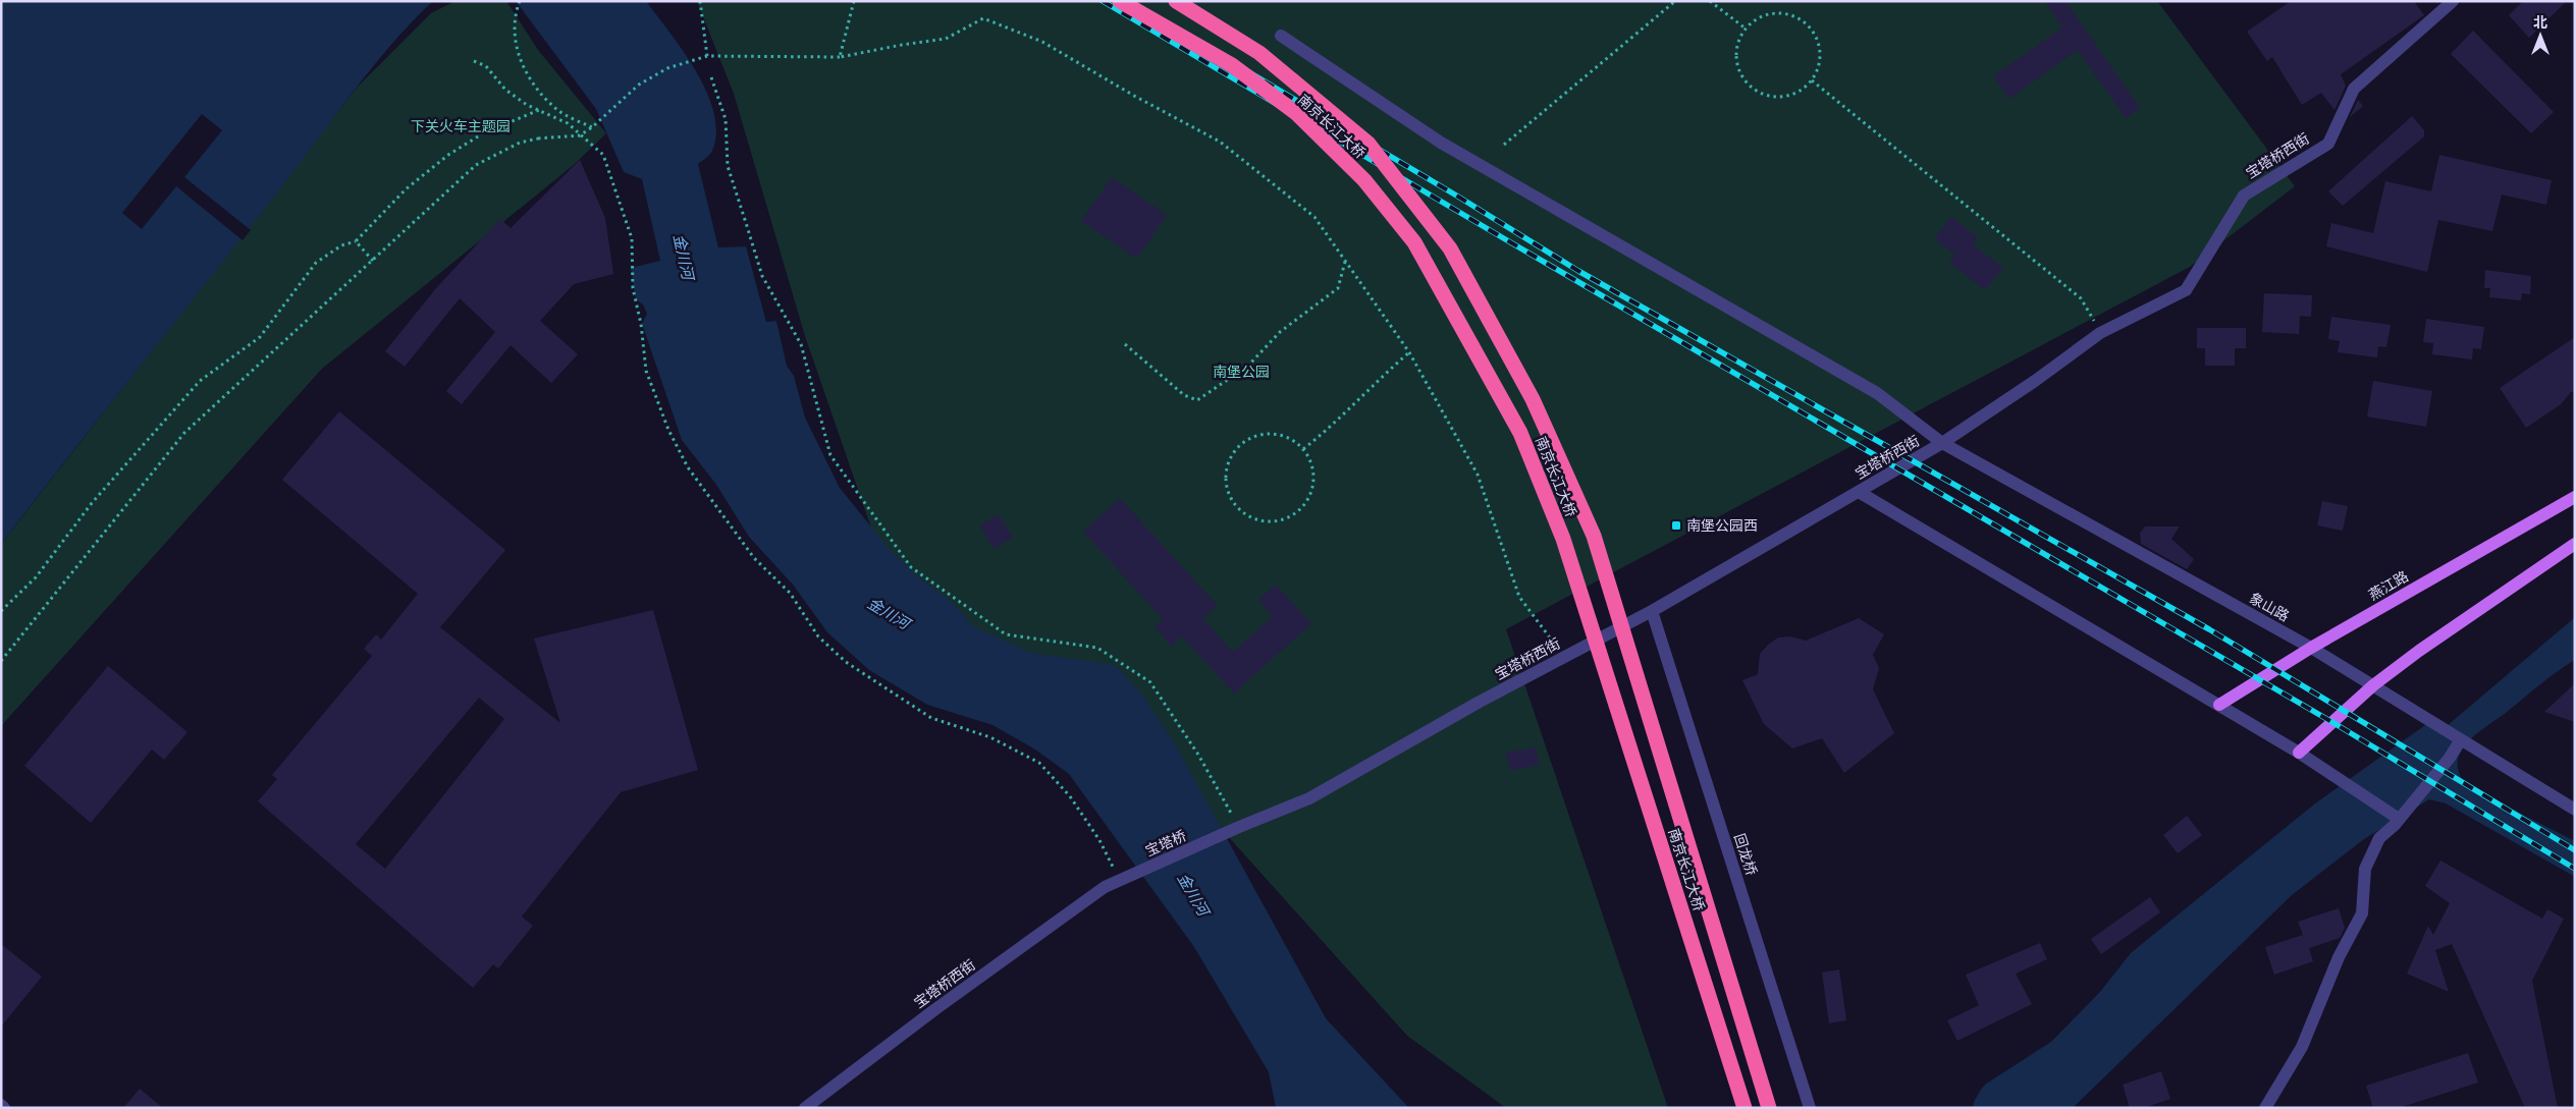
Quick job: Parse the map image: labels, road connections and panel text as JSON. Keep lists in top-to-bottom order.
{
  "streets": {
    "highway": ["南京长江大桥"],
    "main road": ["燕江路"],
    "street": [
      "宝塔桥西街",
      "象山路",
      "宝塔桥",
      "回龙桥"
    ]
  },
  "crossings": [
    ["宝塔桥西街", "象山路"],
    ["宝塔桥西街", "宝塔桥"],
    ["宝塔桥西街", "回龙桥"],
    ["燕江路", "象山路"]
  ],
  "water": ["金川河"],
  "parks": ["下关火车主题园", "南堡公园"],
  "places": {
    "transit": ["南堡公园西"]
  },
  "north": "top"
}
